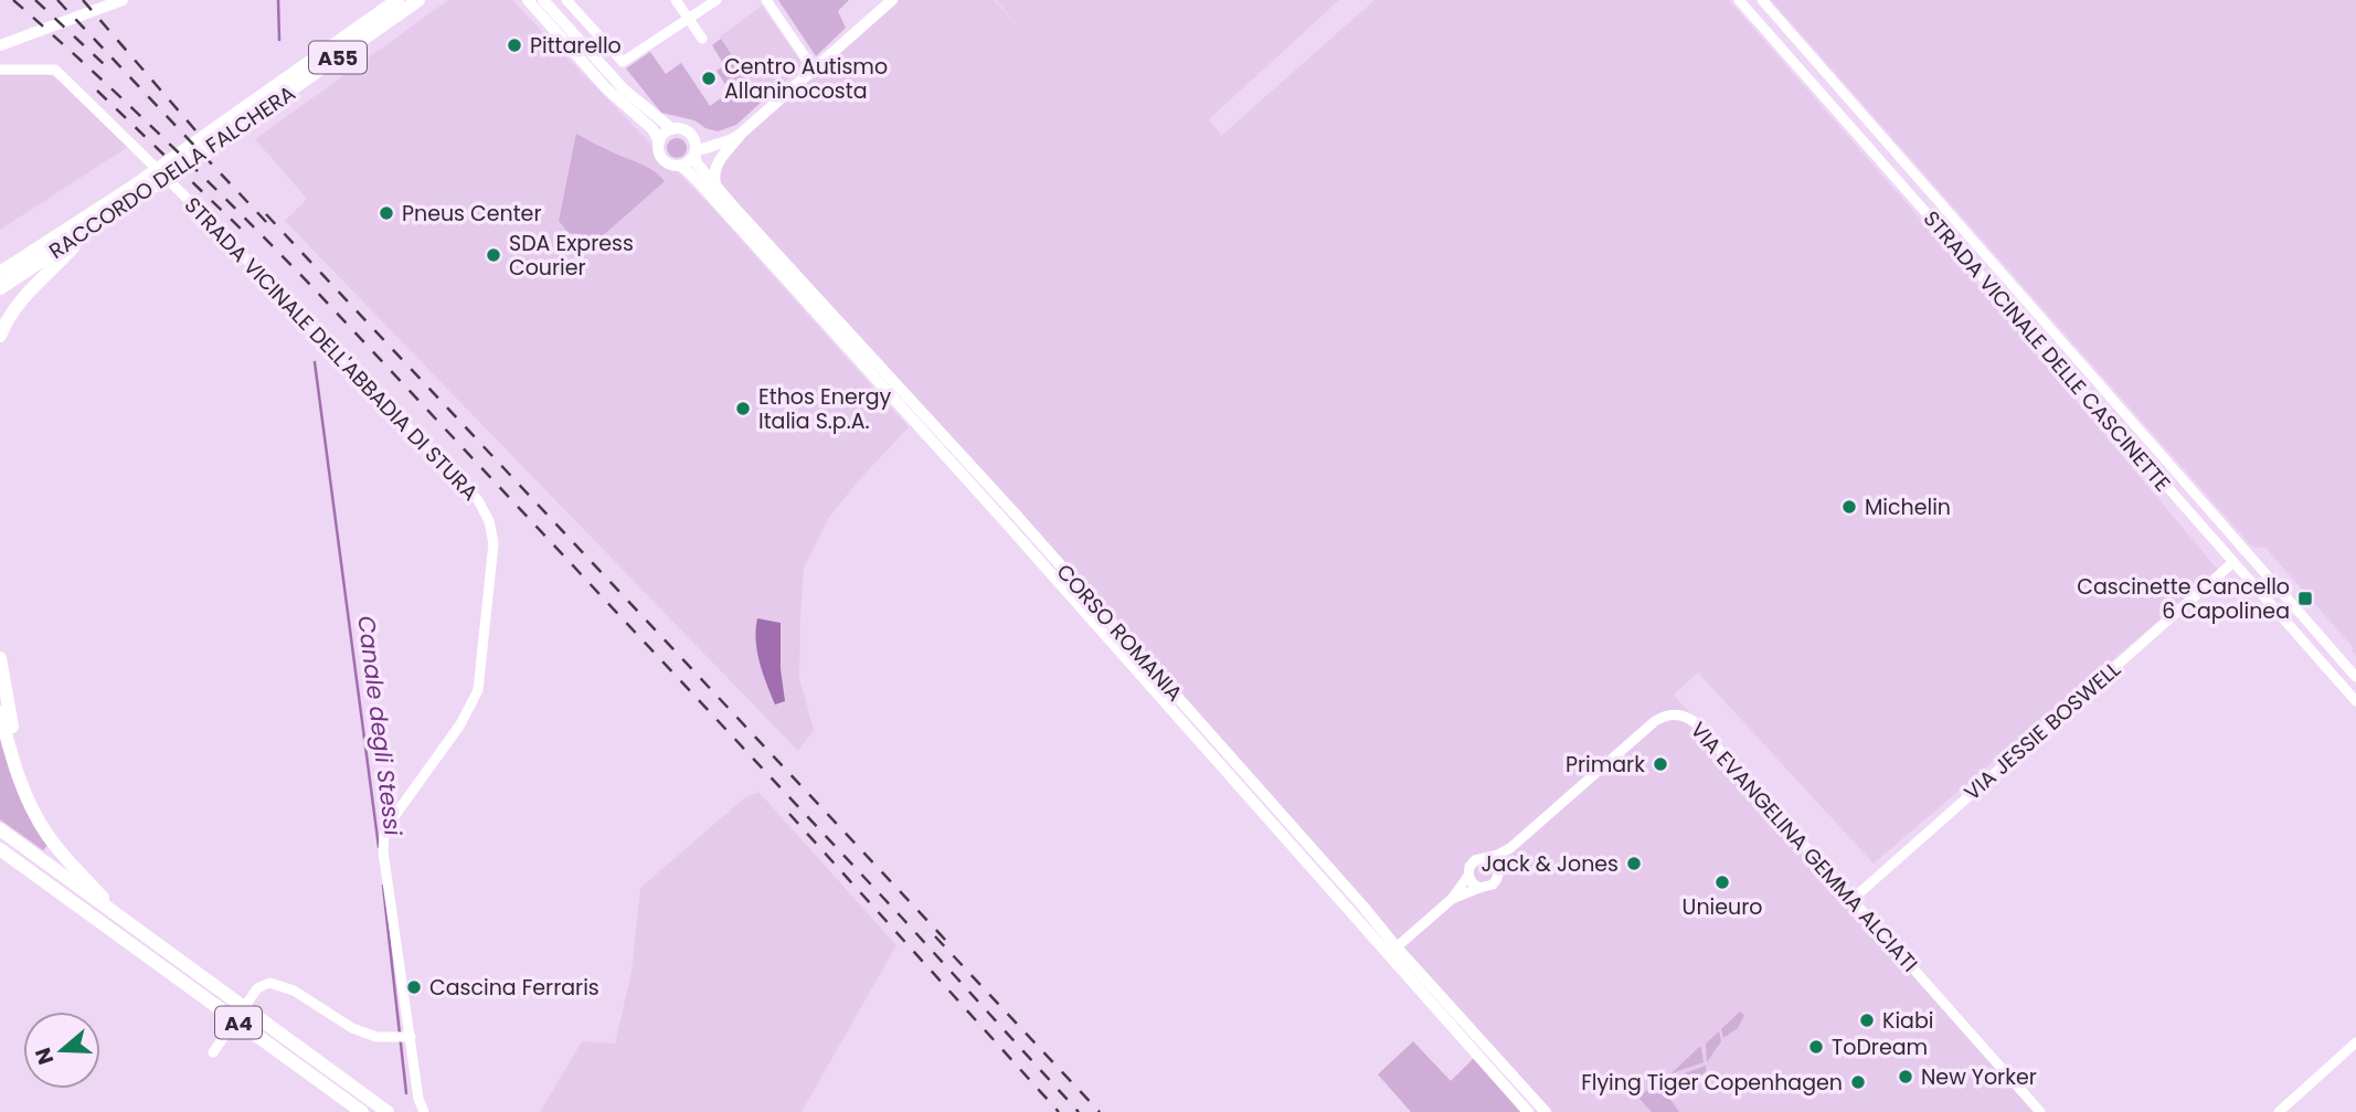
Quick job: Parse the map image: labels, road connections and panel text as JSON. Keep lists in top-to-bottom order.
{
  "streets": {
    "highway": ["A55", "RACCORDO DELLA FALCHERA", "A4"],
    "main road": ["CORSO ROMANIA"],
    "street": [
      "STRADA VICINALE DELL'ABBADIA DI STURA",
      "STRADA VICINALE DELLE CASCINETTE",
      "VIA JESSIE BOSWELL",
      "VIA EVANGELINA GEMMA ALCIATI"
    ]
  },
  "crossings": [
    ["A55", "RACCORDO DELLA FALCHERA"],
    ["STRADA VICINALE DELLE CASCINETTE", "VIA JESSIE BOSWELL"],
    ["VIA JESSIE BOSWELL", "VIA EVANGELINA GEMMA ALCIATI"]
  ],
  "water": ["Canale degli Stessi"],
  "places": {
    "other": [
      "Pittarello",
      "Centro Autismo Allaninocosta",
      "Pneus Center",
      "SDA Express Courier",
      "Ethos Energy Italia S.p.A.",
      "Michelin",
      "Primark",
      "Jack & Jones",
      "Unieuro",
      "Cascina Ferraris",
      "Kiabi",
      "ToDream",
      "New Yorker",
      "Flying Tiger Copenhagen"
    ],
    "transit": ["Cascinette Cancello 6 Capolinea"]
  },
  "north": "left"
}
